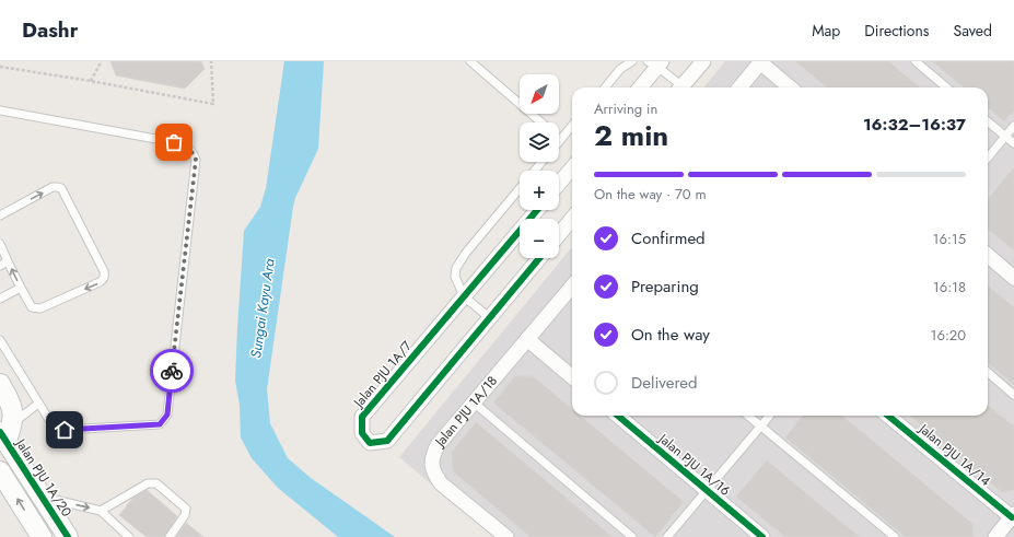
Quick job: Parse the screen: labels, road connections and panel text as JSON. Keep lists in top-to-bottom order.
{
  "streets": {
    "street": [
      "Jalan PJU 1A/7",
      "Jalan PJU 1A/18",
      "Jalan PJU 1A/14",
      "Jalan PJU 1A/16",
      "Jalan PJU 1A/20"
    ]
  },
  "water": ["Sungai Kayu Ara"],
  "north": "bottom left",
  "page": {
    "header": "Dashr",
    "nav": ["Map", "Directions", "Saved"],
    "map_buttons": ["+", "−"],
    "heading": ["2 min", "Arriving in", "16:32–16:37"],
    "bar": "On the way · 70 m",
    "list": [
      ["Confirmed", "16:15"],
      ["Preparing", "16:18"],
      ["On the way", "16:20"],
      "Delivered"
    ]
  }
}
